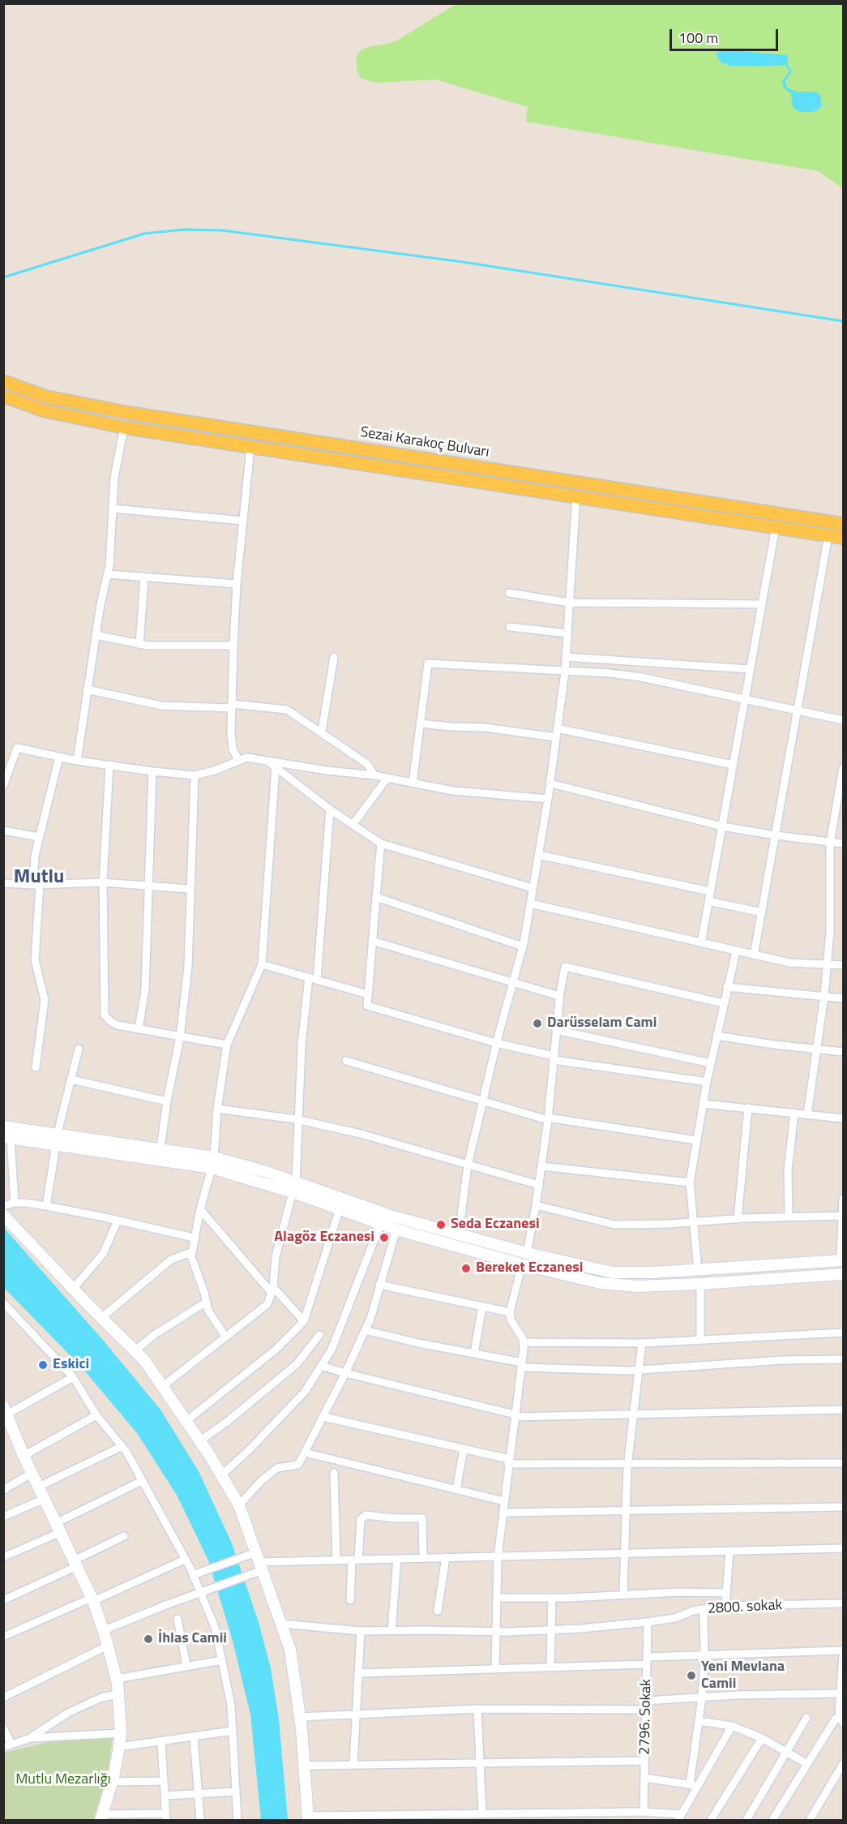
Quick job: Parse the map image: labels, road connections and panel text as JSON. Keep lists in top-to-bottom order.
{
  "streets": {
    "main road": ["Sezai Karakoç Bulvarı"],
    "street": ["2800. sokak", "2796. Sokak"]
  },
  "crossings": [
    ["2800. sokak", "2796. Sokak"]
  ],
  "districts": ["Mutlu"],
  "parks": ["Mutlu Mezarlığı"],
  "places": [
    "Darüsselam Cami",
    "Seda Eczanesi",
    "Alagöz Eczanesi",
    "Bereket Eczanesi",
    "Eskici",
    "İhlas Camii",
    "Yeni Mevlana Camii"
  ],
  "scale_bar": "100 m"
}
